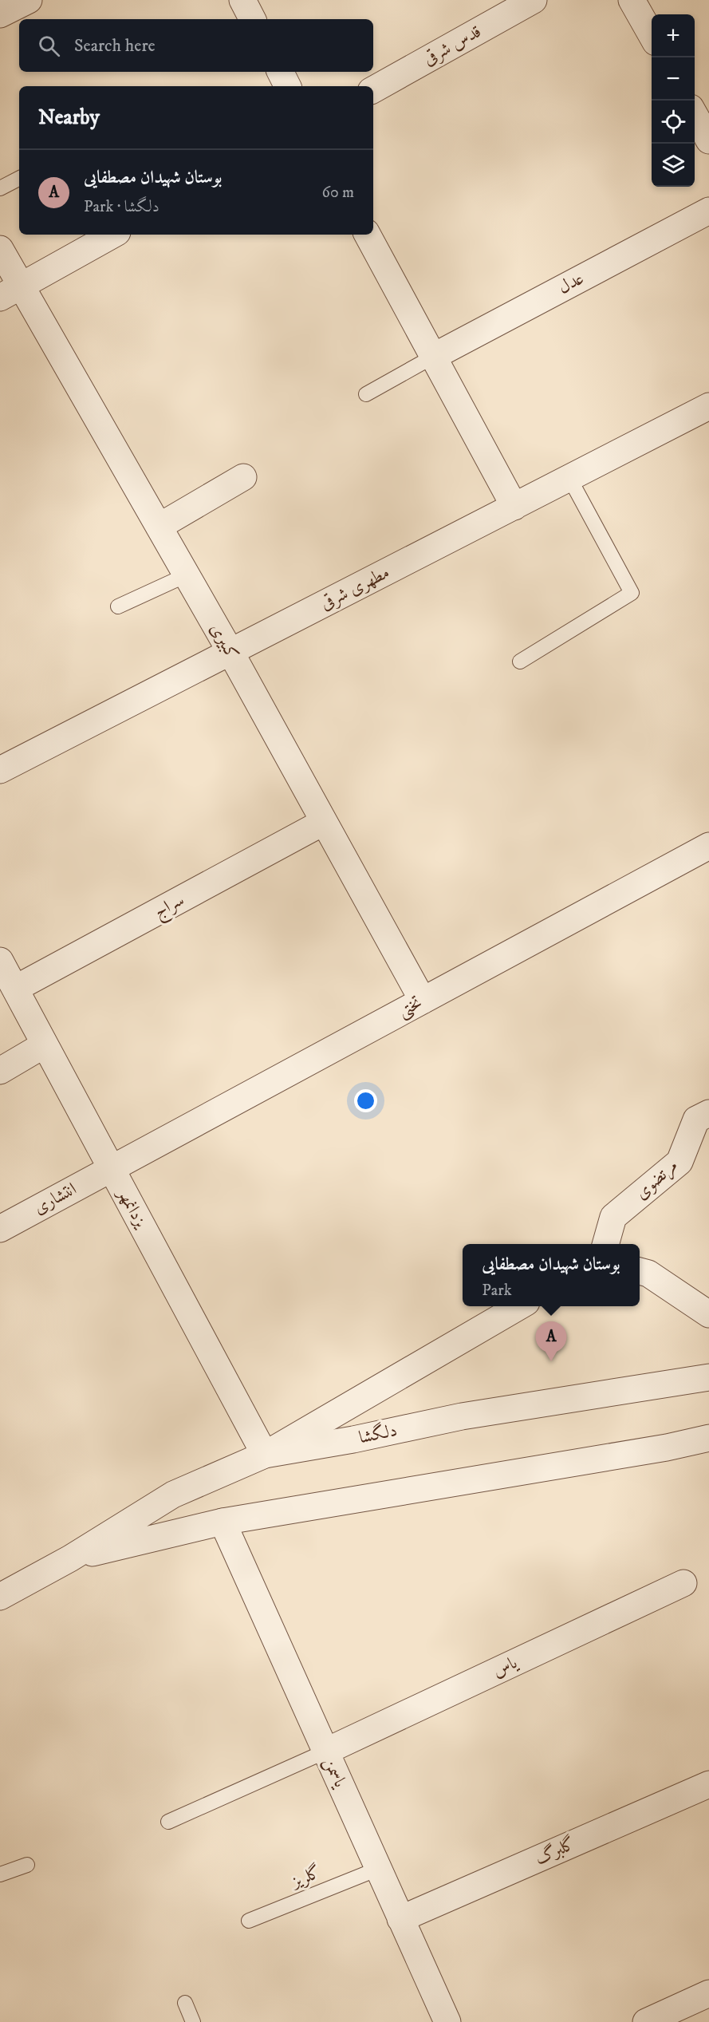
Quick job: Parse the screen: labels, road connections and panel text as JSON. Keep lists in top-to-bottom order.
{
  "streets": {
    "street": [
      "قدس شرقی",
      "عدل",
      "مطهری شرقی",
      "کبیری",
      "سراج",
      "تختی",
      "مرتضوی",
      "انتشاری",
      "یزدانمهر",
      "دلگشا",
      "یاس",
      "یاسمن",
      "گلبرگ"
    ],
    "lane": ["گلریز"]
  },
  "crossings": [
    ["مطهری شرقی", "کبیری"],
    ["کبیری", "سراج"],
    ["کبیری", "تختی"],
    ["سراج", "یزدانمهر"],
    ["تختی", "انتشاری"],
    ["تختی", "یزدانمهر"],
    ["انتشاری", "یزدانمهر"],
    ["یزدانمهر", "دلگشا"],
    ["دلگشا", "یاسمن"],
    ["یاس", "یاسمن"],
    ["یاسمن", "گلبرگ"],
    ["یاسمن", "گلریز"]
  ],
  "page": {
    "map_buttons": ["+", "−"],
    "search": "Search here",
    "heading": "Nearby",
    "list": [
      {
        "mark": "A",
        "name": "بوستان شهیدان مصطفایی",
        "note": "Park · دلگشا",
        "value": "60 m"
      }
    ],
    "popup": ["بوستان شهیدان مصطفایی", "Park"],
    "pins": "A"
  }
}
